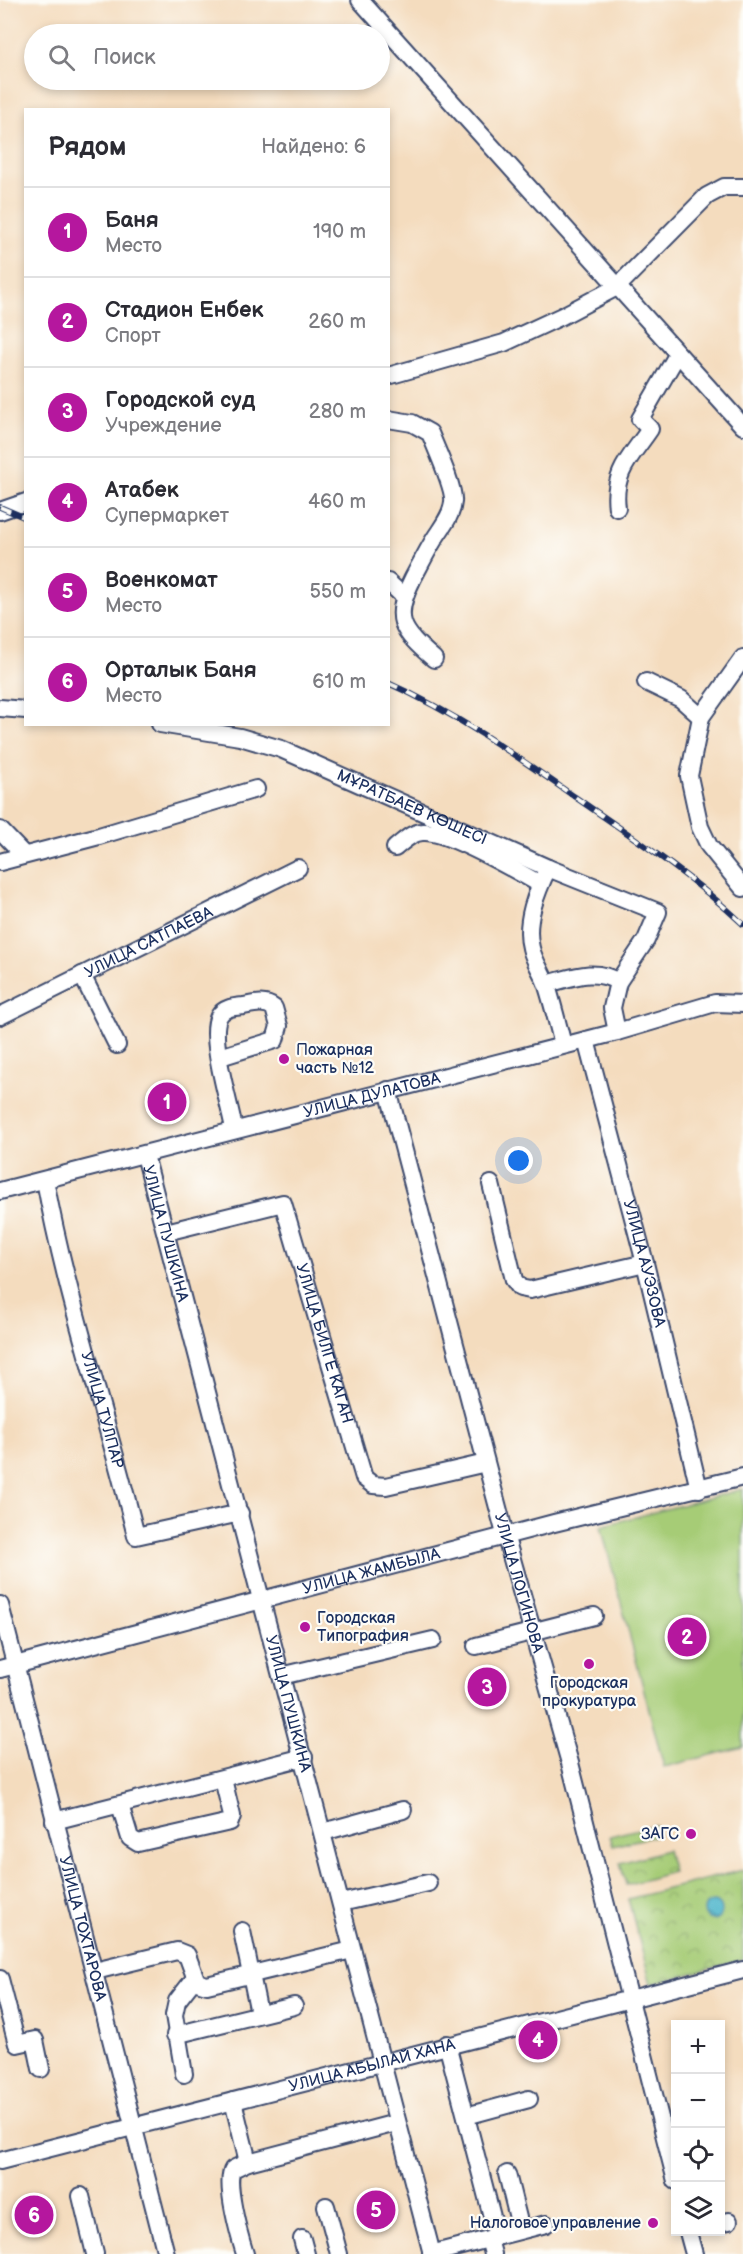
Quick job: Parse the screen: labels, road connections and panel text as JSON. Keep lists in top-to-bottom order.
{
  "streets": {
    "street": [
      "МҰРАТБАЕВ КӨШЕСІ",
      "УЛИЦА САТПАЕВА",
      "УЛИЦА ДУЛАТОВА",
      "УЛИЦА ПУШКИНА",
      "УЛИЦА АУЭЗОВА",
      "УЛИЦА БИЛГЕ КАГАН",
      "УЛИЦА ТУЛПАР",
      "УЛИЦА ЖАМБЫЛА",
      "УЛИЦА ЛОГИНОВА",
      "УЛИЦА ТОХТАРОВА",
      "УЛИЦА АБЫЛАЙ ХАНА"
    ]
  },
  "crossings": [
    ["УЛИЦА ДУЛАТОВА", "УЛИЦА ПУШКИНА"],
    ["УЛИЦА ДУЛАТОВА", "УЛИЦА АУЭЗОВА"],
    ["УЛИЦА ДУЛАТОВА", "УЛИЦА ТУЛПАР"],
    ["УЛИЦА ДУЛАТОВА", "УЛИЦА ЛОГИНОВА"],
    ["УЛИЦА ПУШКИНА", "УЛИЦА БИЛГЕ КАГАН"],
    ["УЛИЦА ПУШКИНА", "УЛИЦА ТУЛПАР"],
    ["УЛИЦА ПУШКИНА", "УЛИЦА ЖАМБЫЛА"],
    ["УЛИЦА ПУШКИНА", "УЛИЦА АБЫЛАЙ ХАНА"],
    ["УЛИЦА АУЭЗОВА", "УЛИЦА ЖАМБЫЛА"],
    ["УЛИЦА БИЛГЕ КАГАН", "УЛИЦА ЛОГИНОВА"],
    ["УЛИЦА ЖАМБЫЛА", "УЛИЦА ЛОГИНОВА"],
    ["УЛИЦА ЖАМБЫЛА", "УЛИЦА ТОХТАРОВА"],
    ["УЛИЦА ЛОГИНОВА", "УЛИЦА АБЫЛАЙ ХАНА"],
    ["УЛИЦА ТОХТАРОВА", "УЛИЦА АБЫЛАЙ ХАНА"]
  ],
  "places": [
    "Пожарная часть №12",
    "Городская Типография",
    "Городская прокуратура",
    "ЗАГС",
    "Налоговое управление"
  ],
  "page": {
    "search": "Поиск",
    "heading": ["Рядом", "Найдено: 6"],
    "list": [
      {
        "mark": "1",
        "name": "Баня",
        "note": "Место",
        "value": "190 m"
      },
      {
        "mark": "2",
        "name": "Стадион Енбек",
        "note": "Спорт",
        "value": "260 m"
      },
      {
        "mark": "3",
        "name": "Городской суд",
        "note": "Учреждение",
        "value": "280 m"
      },
      {
        "mark": "4",
        "name": "Атабек",
        "note": "Супермаркет",
        "value": "460 m"
      },
      {
        "mark": "5",
        "name": "Военкомат",
        "note": "Место",
        "value": "550 m"
      },
      {
        "mark": "6",
        "name": "Орталык Баня",
        "note": "Место",
        "value": "610 m"
      }
    ],
    "pins": [
      "1",
      "2",
      "3",
      "4",
      "5",
      "6"
    ],
    "map_buttons": ["+", "−"]
  }
}
